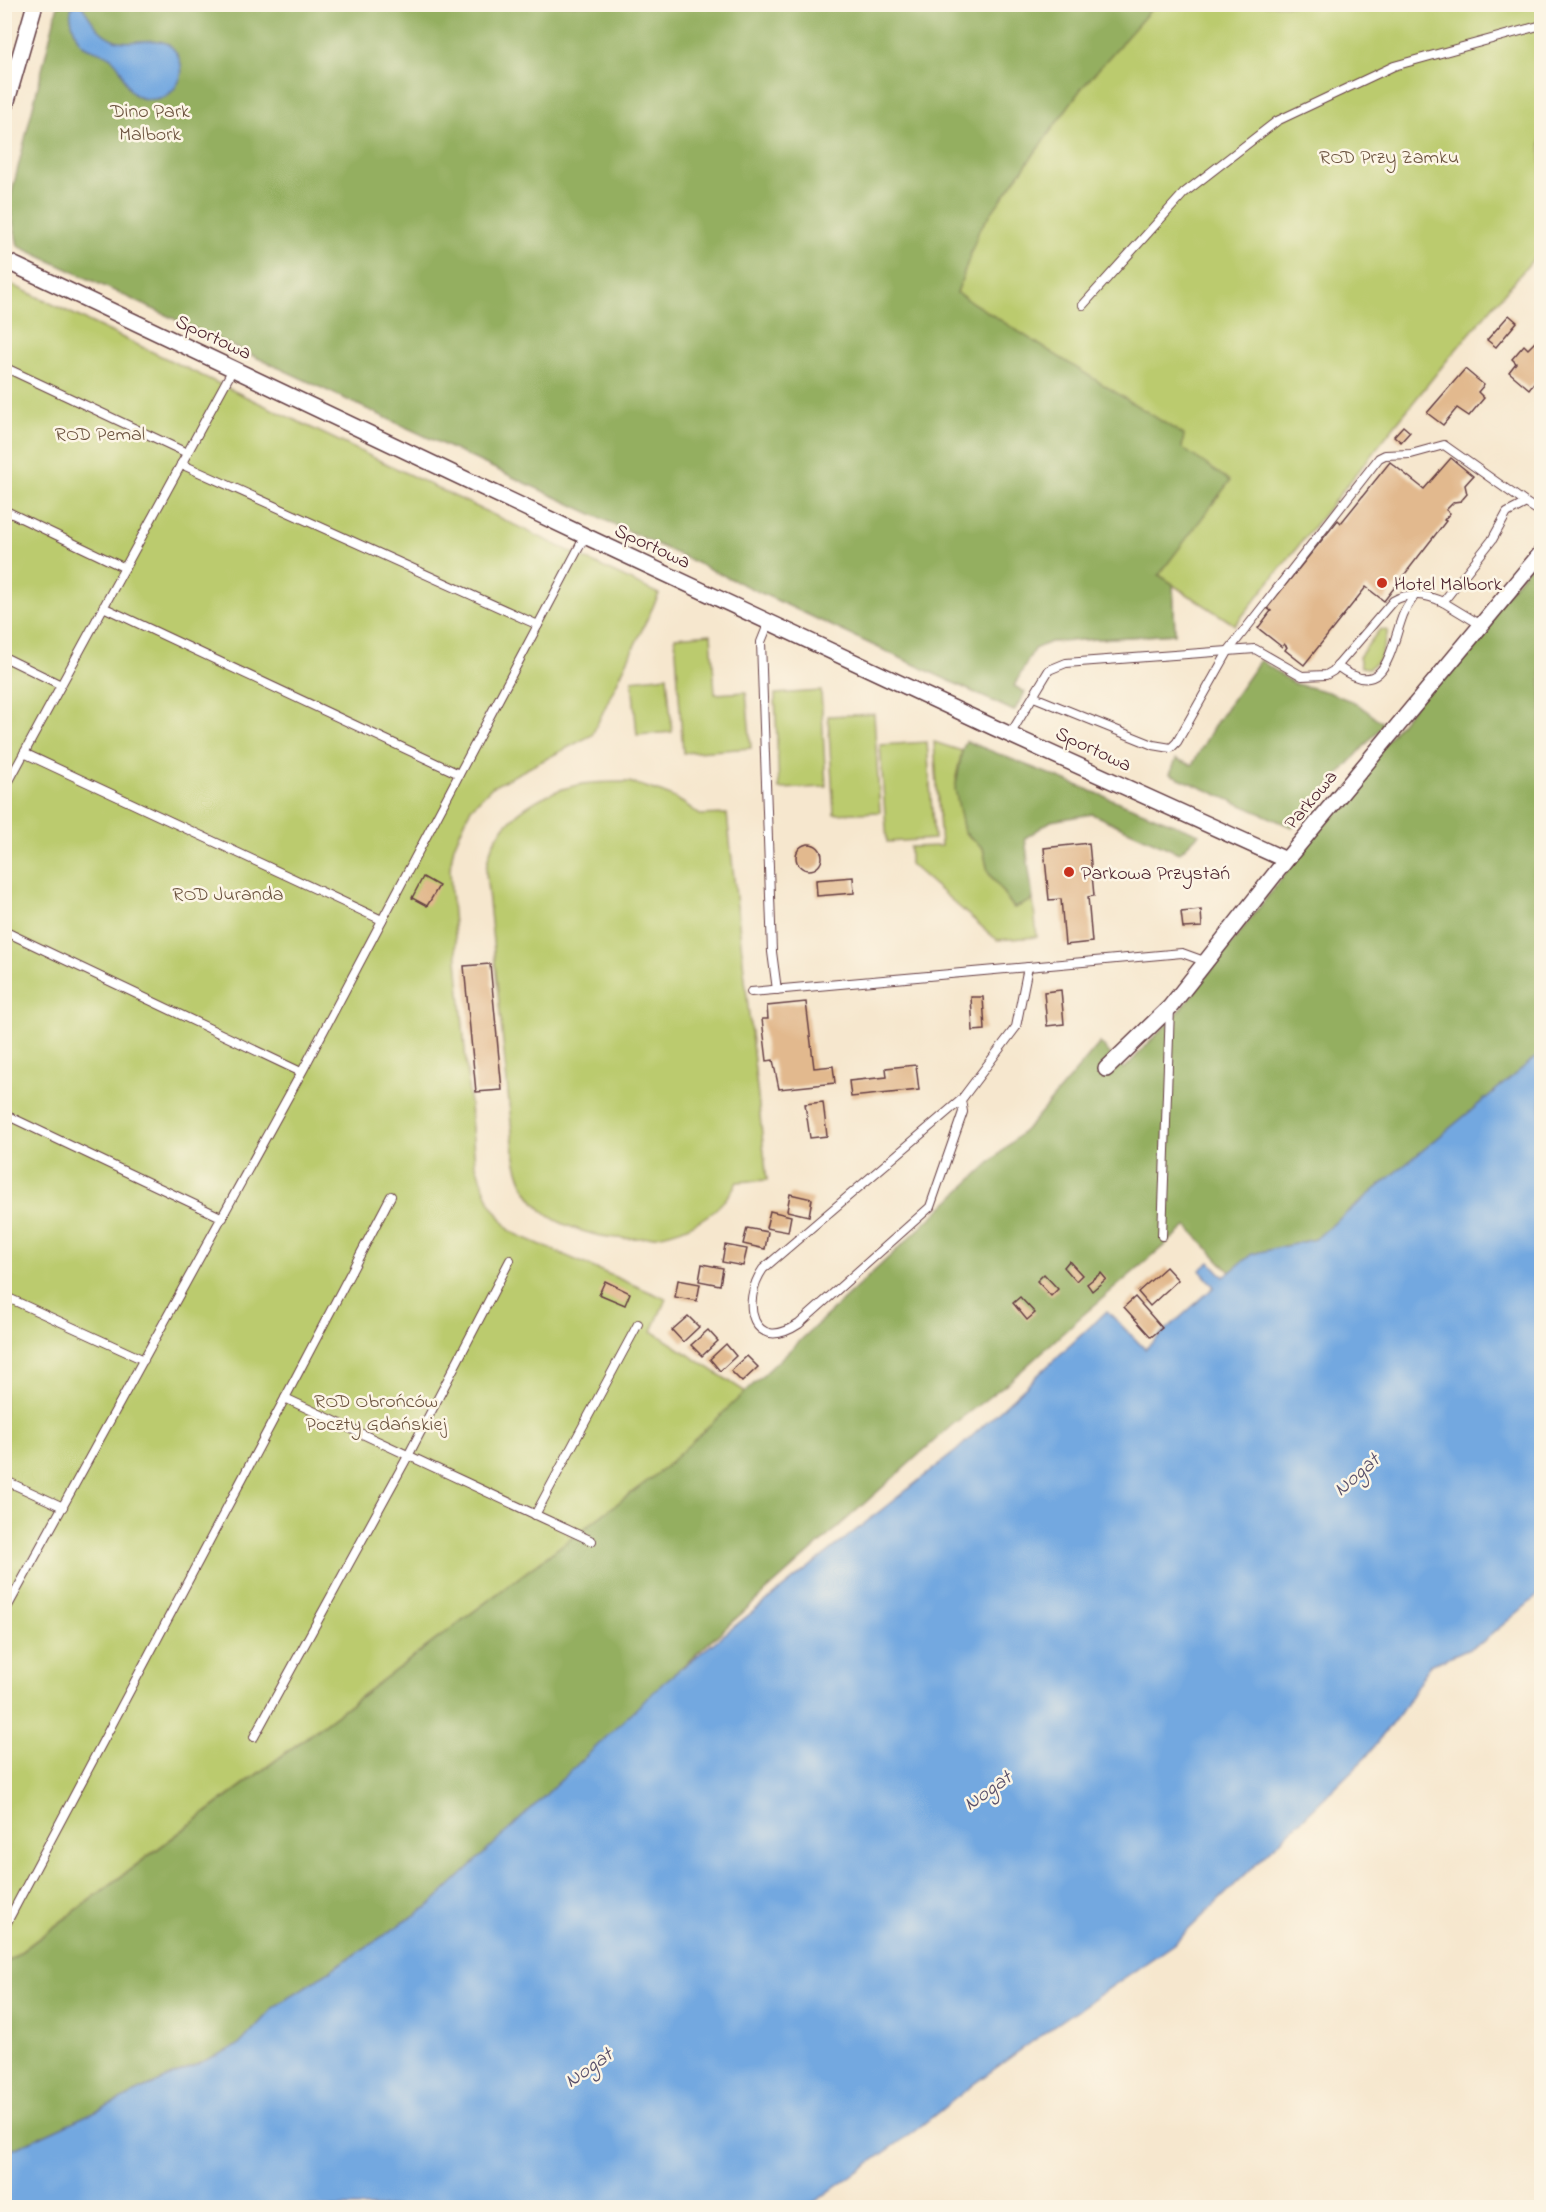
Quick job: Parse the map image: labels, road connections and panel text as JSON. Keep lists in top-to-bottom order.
{
  "streets": {
    "street": ["Sportowa", "Parkowa"]
  },
  "crossings": [
    ["Sportowa", "Parkowa"]
  ],
  "water": ["Nogat"],
  "parks": [
    "Dino Park Malbork",
    "ROD Przy Zamku",
    "ROD Pemal",
    "ROD Juranda",
    "ROD Obrońców Poczty Gdańskiej"
  ],
  "places": ["Hotel Malbork", "Parkowa Przystań"]
}
